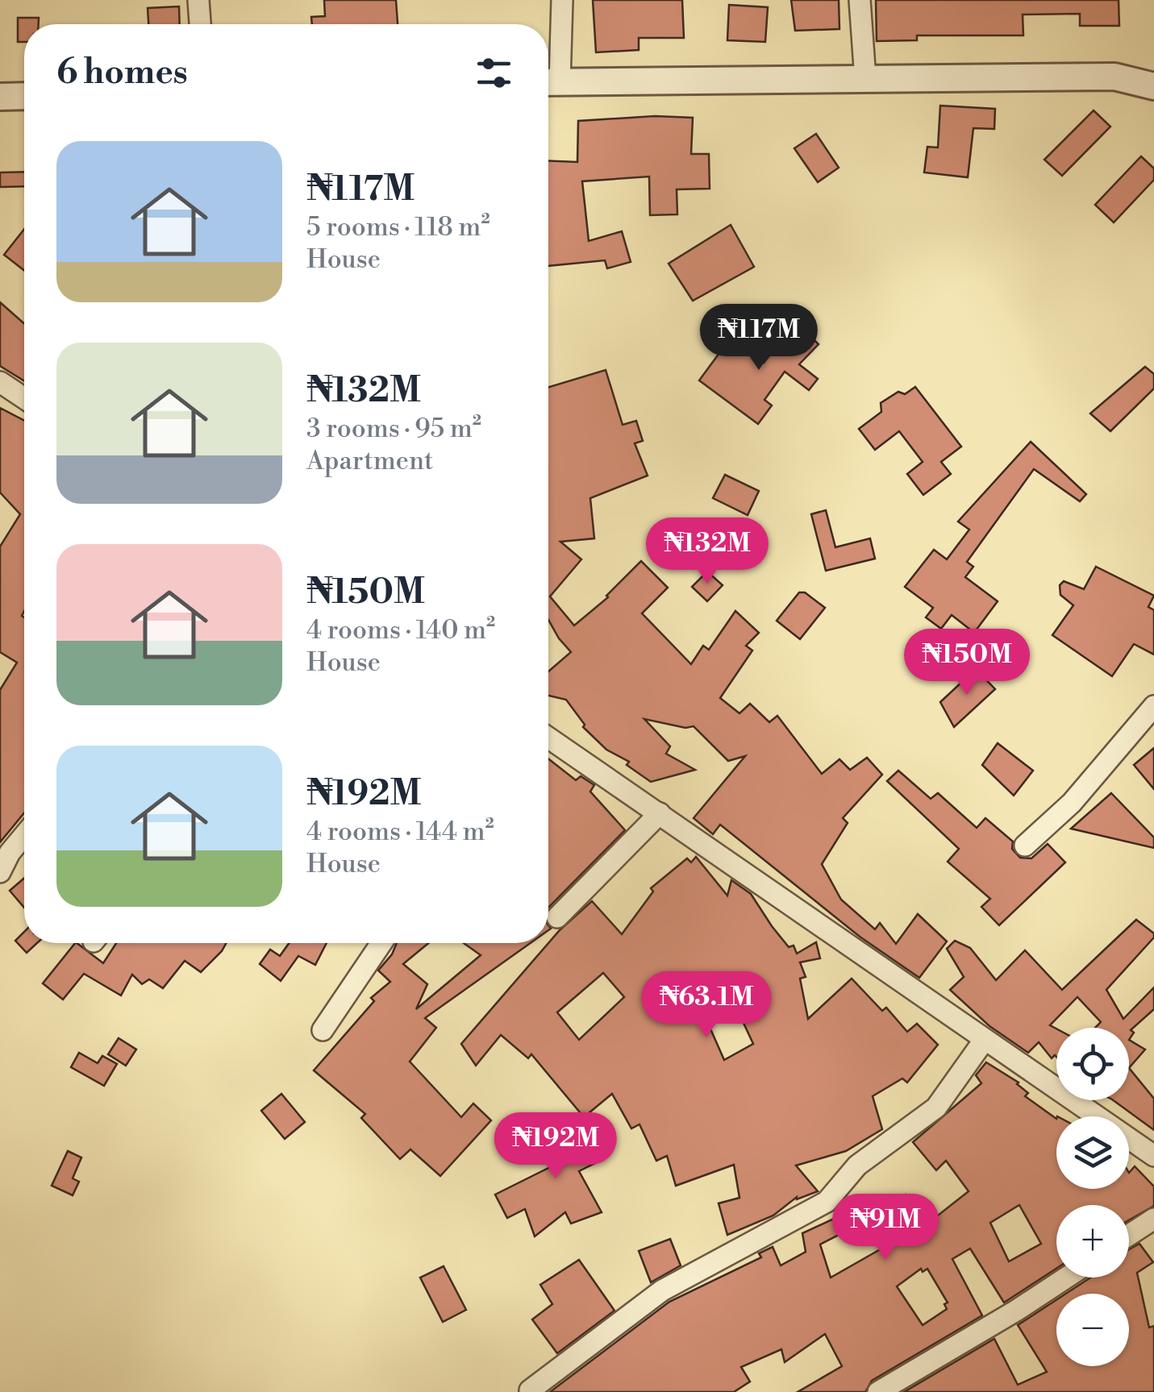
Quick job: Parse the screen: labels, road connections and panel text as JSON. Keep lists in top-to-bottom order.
{
  "page": {
    "heading": "6 homes",
    "list": [
      {
        "name": "₦117M",
        "note": "5 rooms · 118 m² · House"
      },
      {
        "name": "₦132M",
        "note": "3 rooms · 95 m² · Apartment"
      },
      {
        "name": "₦150M",
        "note": "4 rooms · 140 m² · House"
      },
      {
        "name": "₦192M",
        "note": "4 rooms · 144 m² · House"
      }
    ],
    "price": [
      "₦117M",
      "₦132M",
      "₦150M",
      "₦63.1M",
      "₦192M",
      "₦91M"
    ],
    "map_buttons": ["+", "−"]
  }
}
